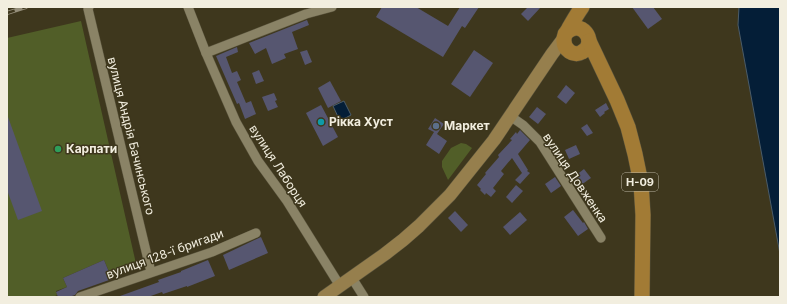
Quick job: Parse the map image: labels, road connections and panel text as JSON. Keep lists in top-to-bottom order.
{
  "streets": {
    "main road": ["Н-09"],
    "street": [
      "вулиця Андрія Бачинського",
      "вулиця Лаборця",
      "вулиця Довженка",
      "вулиця 128-ї бригади"
    ]
  },
  "crossings": [
    ["вулиця Андрія Бачинського", "вулиця 128-ї бригади"]
  ],
  "places": ["Рікка Хуст", "Маркет", "Карпати"]
}
